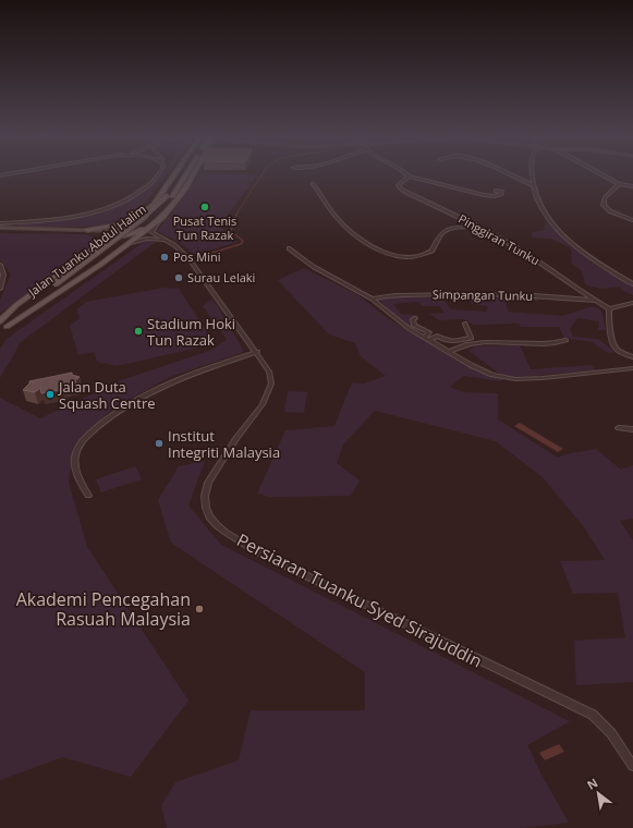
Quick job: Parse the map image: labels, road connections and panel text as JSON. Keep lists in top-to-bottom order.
{
  "streets": {
    "main road": ["Jalan Tuanku Abdul Halim"],
    "street": ["Pinggiran Tunku", "Simpangan Tunku", "Persiaran Tuanku Syed Sirajuddin"]
  },
  "crossings": [
    ["Pinggiran Tunku", "Simpangan Tunku"],
    ["Jalan Tuanku Abdul Halim", "Persiaran Tuanku Syed Sirajuddin"]
  ],
  "places": [
    "Pusat Tenis Tun Razak",
    "Pos Mini",
    "Surau Lelaki",
    "Stadium Hoki Tun Razak",
    "Jalan Duta Squash Centre",
    "Institut Integriti Malaysia",
    "Akademi Pencegahan Rasuah Malaysia"
  ],
  "north": "top left"
}
